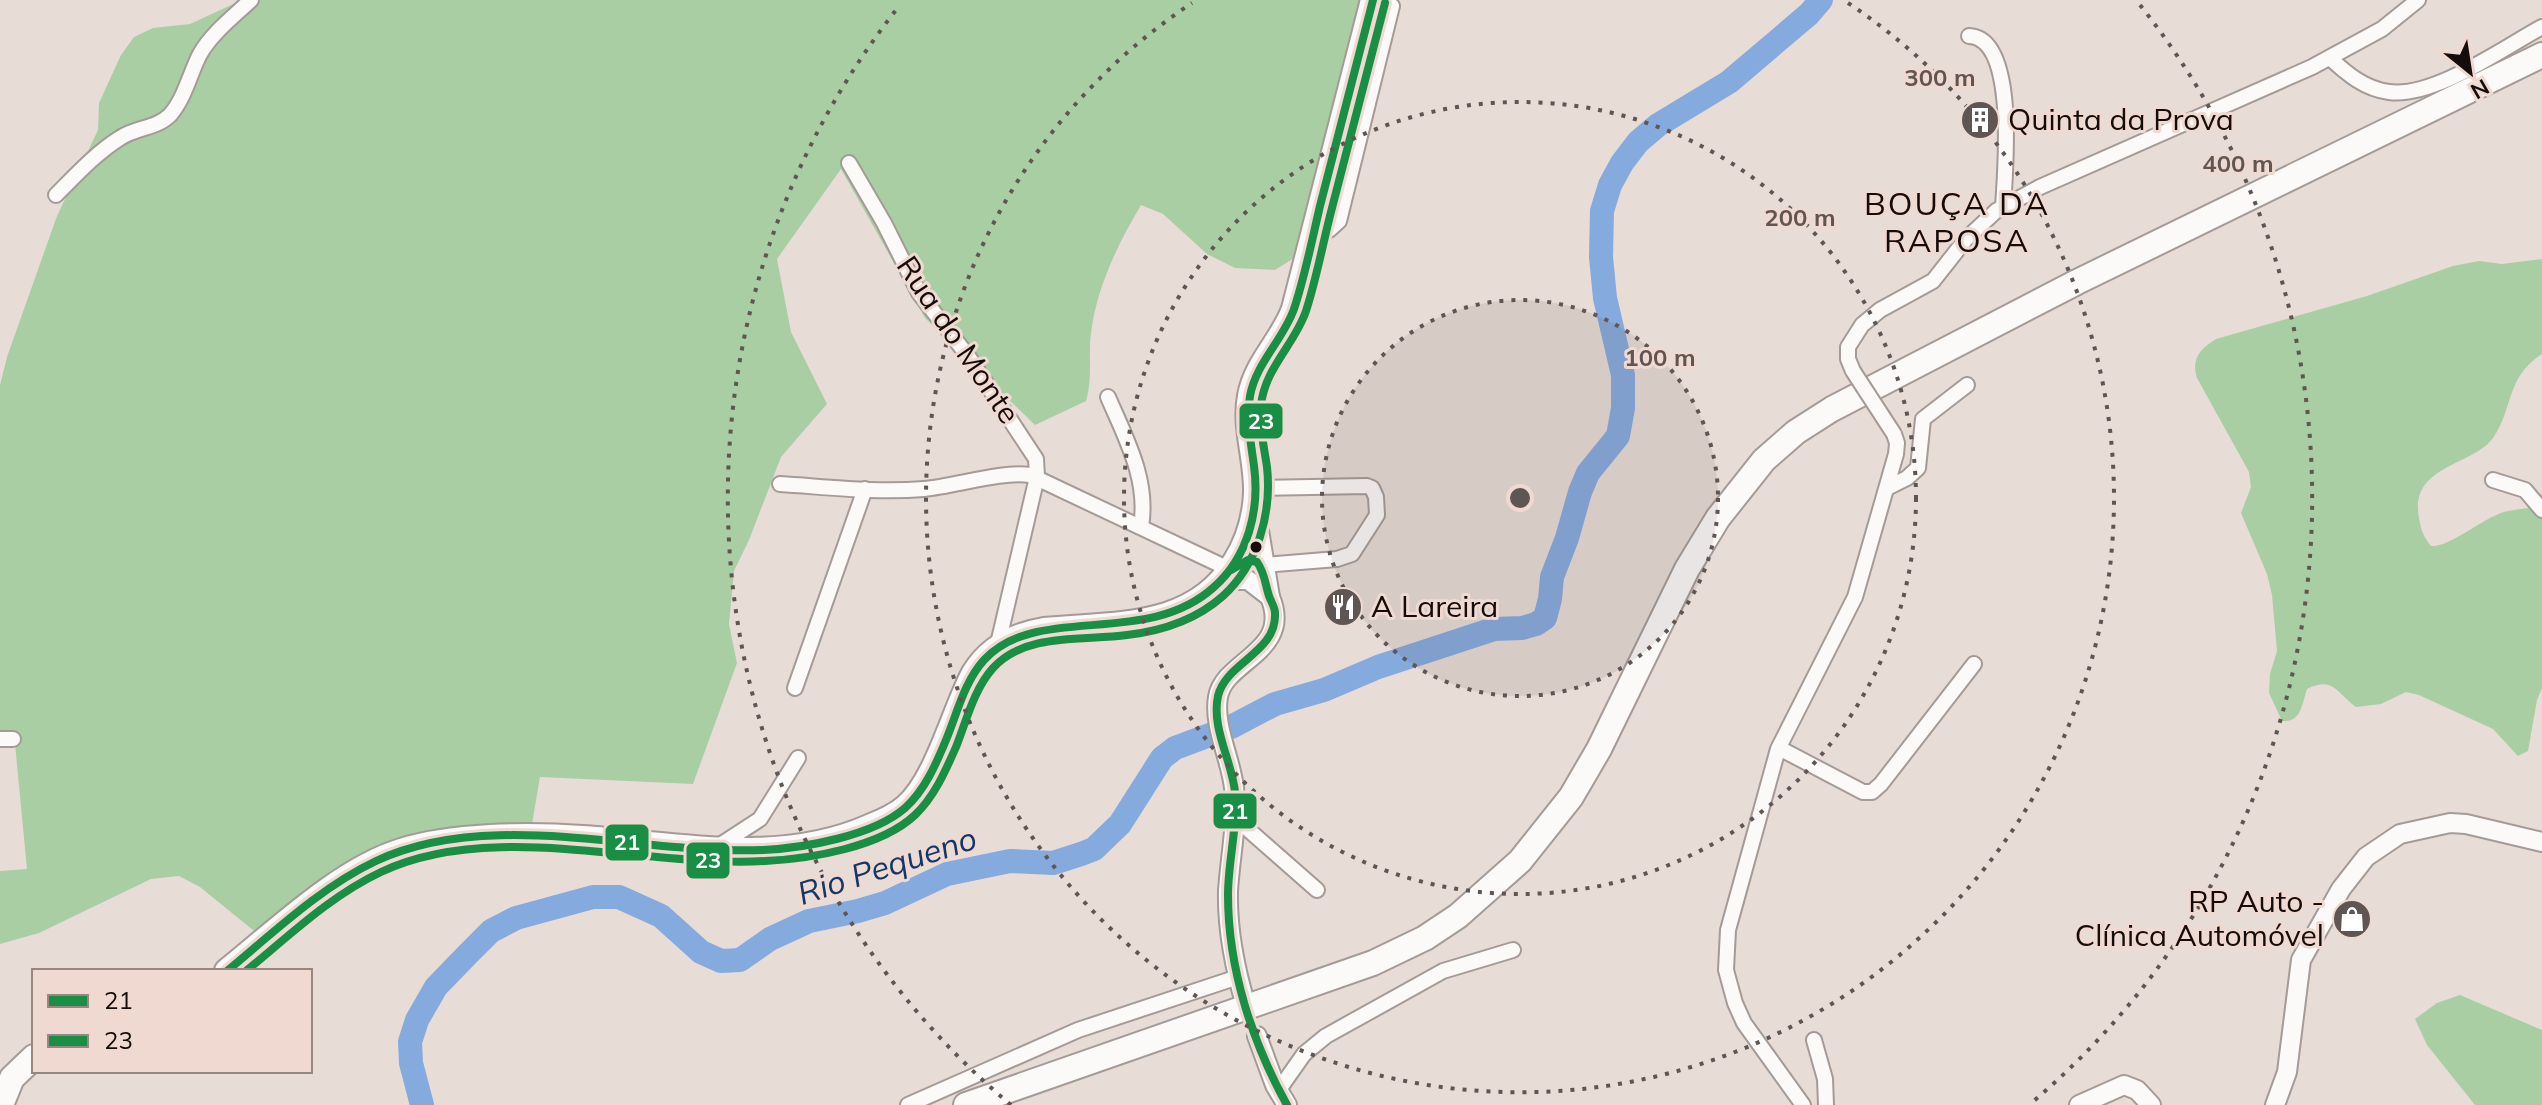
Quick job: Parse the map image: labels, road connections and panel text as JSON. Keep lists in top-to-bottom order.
{
  "streets": {
    "street": ["Rua do Monte"]
  },
  "districts": ["BOUÇA DA RAPOSA"],
  "water": ["Rio Pequeno"],
  "places": {
    "building": ["Quinta da Prova"],
    "restaurant": ["A Lareira"],
    "shop": ["RP Auto - Clínica Automóvel"]
  },
  "lines": ["transit line 21", "transit line 23"],
  "legend": ["21", "23"],
  "north": "bottom right",
  "rings": [
    "300 m",
    "400 m",
    "200 m",
    "100 m"
  ]
}
